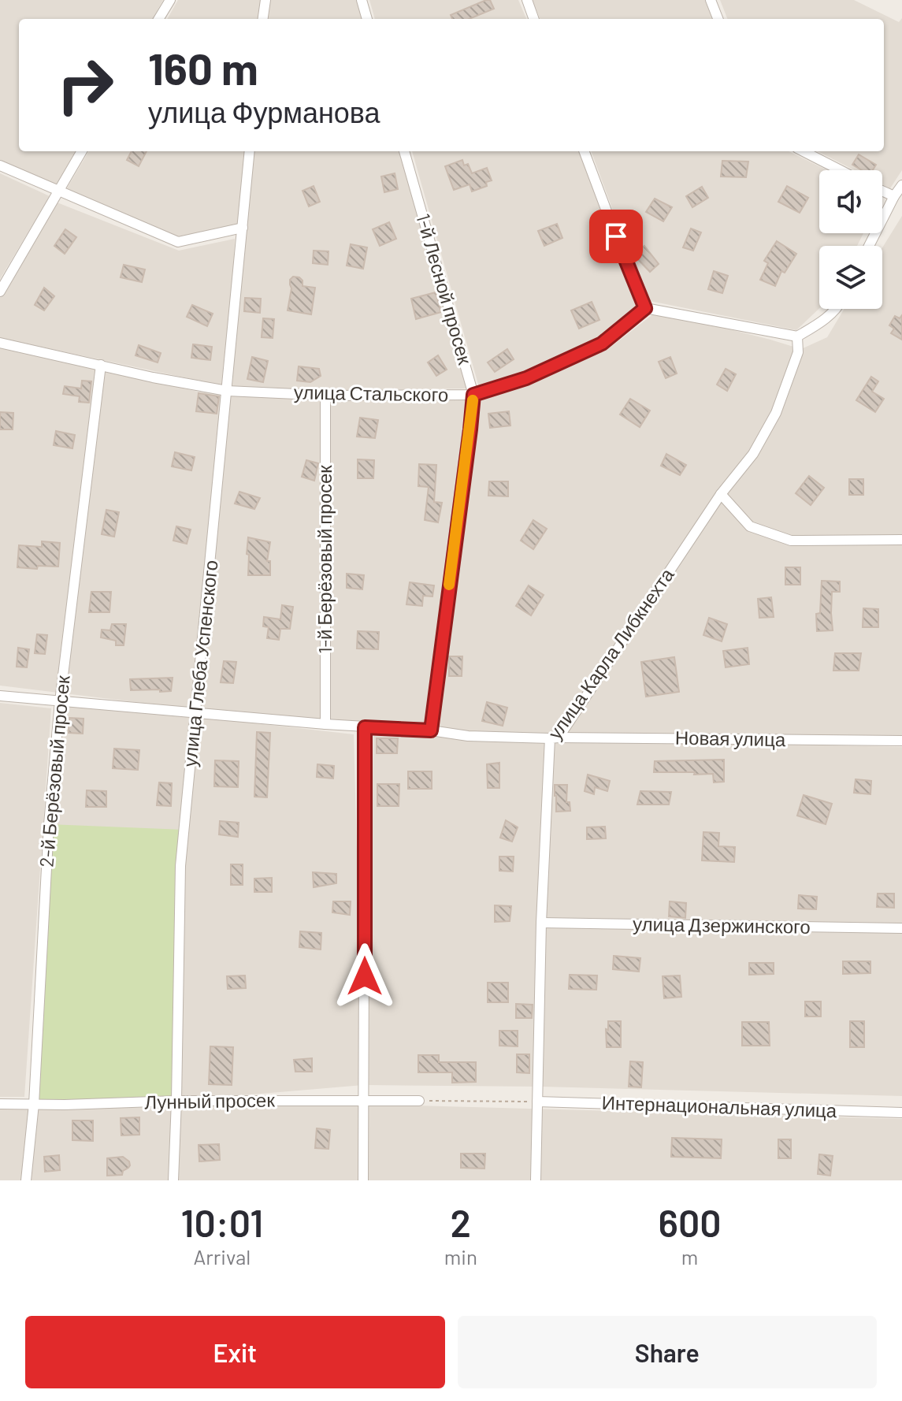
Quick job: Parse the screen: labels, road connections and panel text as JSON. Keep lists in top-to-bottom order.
{
  "streets": {
    "street": [
      "1-й Лесной просек",
      "улица Стальского",
      "1-й Берёзовый просек",
      "улица Карла Либкнехта",
      "улица Глеба Успенского",
      "Новая улица",
      "2-й Берёзовый просек",
      "улица Дзержинского",
      "Лунный просек",
      "Интернациональная улица"
    ]
  },
  "crossings": [
    ["1-й Лесной просек", "улица Стальского"],
    ["1-й Лесной просек", "Новая улица"],
    ["улица Стальского", "1-й Берёзовый просек"],
    ["улица Стальского", "улица Глеба Успенского"],
    ["улица Стальского", "2-й Берёзовый просек"],
    ["1-й Берёзовый просек", "Новая улица"],
    ["улица Карла Либкнехта", "Новая улица"],
    ["улица Карла Либкнехта", "улица Дзержинского"],
    ["улица Карла Либкнехта", "Интернациональная улица"],
    ["улица Глеба Успенского", "Новая улица"],
    ["улица Глеба Успенского", "Лунный просек"],
    ["Новая улица", "2-й Берёзовый просек"],
    ["2-й Берёзовый просек", "Лунный просек"]
  ],
  "page": {
    "turn": ["160 m", "улица Фурманова"],
    "eta": [
      "10:01",
      "Arrival",
      "2",
      "min",
      "600",
      "m"
    ],
    "buttons": ["Exit", "Share"]
  }
}
